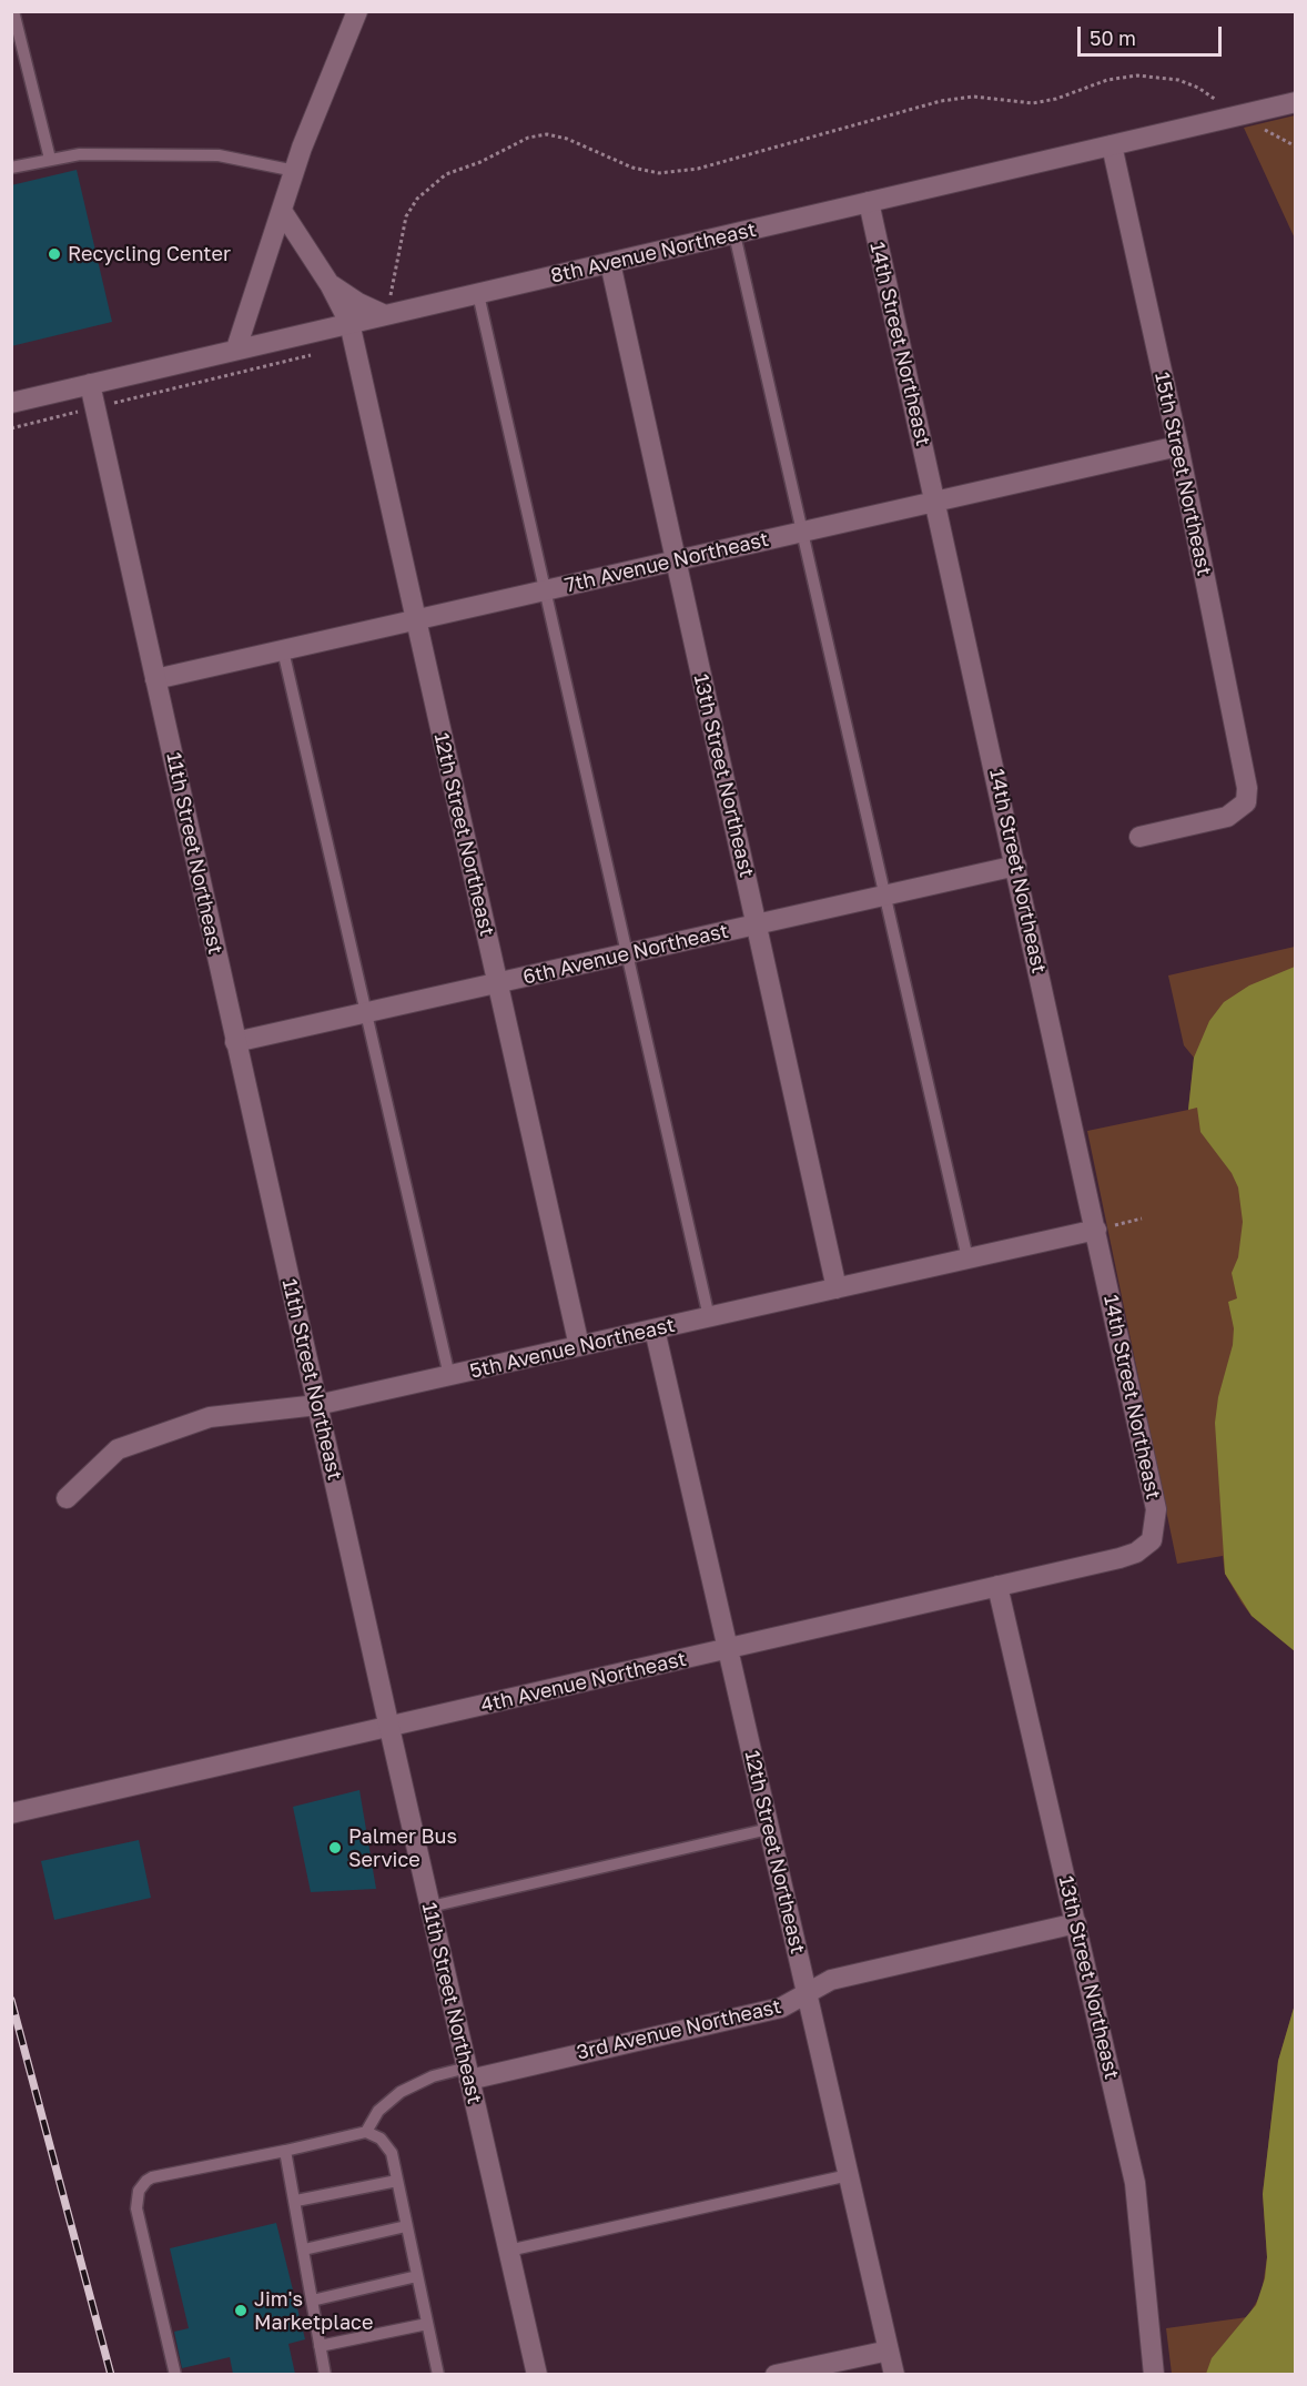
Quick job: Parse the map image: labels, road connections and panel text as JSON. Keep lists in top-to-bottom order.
{
  "streets": {
    "street": [
      "8th Avenue Northeast",
      "14th Street Northeast",
      "15th Street Northeast",
      "7th Avenue Northeast",
      "13th Street Northeast",
      "12th Street Northeast",
      "11th Street Northeast",
      "6th Avenue Northeast",
      "5th Avenue Northeast",
      "4th Avenue Northeast",
      "3rd Avenue Northeast"
    ]
  },
  "crossings": [
    ["8th Avenue Northeast", "14th Street Northeast"],
    ["8th Avenue Northeast", "15th Street Northeast"],
    ["8th Avenue Northeast", "13th Street Northeast"],
    ["8th Avenue Northeast", "12th Street Northeast"],
    ["8th Avenue Northeast", "11th Street Northeast"],
    ["14th Street Northeast", "7th Avenue Northeast"],
    ["14th Street Northeast", "6th Avenue Northeast"],
    ["14th Street Northeast", "5th Avenue Northeast"],
    ["14th Street Northeast", "4th Avenue Northeast"],
    ["15th Street Northeast", "7th Avenue Northeast"],
    ["7th Avenue Northeast", "13th Street Northeast"],
    ["7th Avenue Northeast", "12th Street Northeast"],
    ["7th Avenue Northeast", "11th Street Northeast"],
    ["13th Street Northeast", "6th Avenue Northeast"],
    ["13th Street Northeast", "5th Avenue Northeast"],
    ["13th Street Northeast", "4th Avenue Northeast"],
    ["13th Street Northeast", "3rd Avenue Northeast"],
    ["12th Street Northeast", "6th Avenue Northeast"],
    ["12th Street Northeast", "5th Avenue Northeast"],
    ["12th Street Northeast", "4th Avenue Northeast"],
    ["12th Street Northeast", "3rd Avenue Northeast"],
    ["11th Street Northeast", "6th Avenue Northeast"],
    ["11th Street Northeast", "5th Avenue Northeast"],
    ["11th Street Northeast", "4th Avenue Northeast"],
    ["11th Street Northeast", "3rd Avenue Northeast"]
  ],
  "places": ["Recycling Center", "Palmer Bus Service", "Jim's Marketplace"],
  "scale_bar": "50 m"
}
